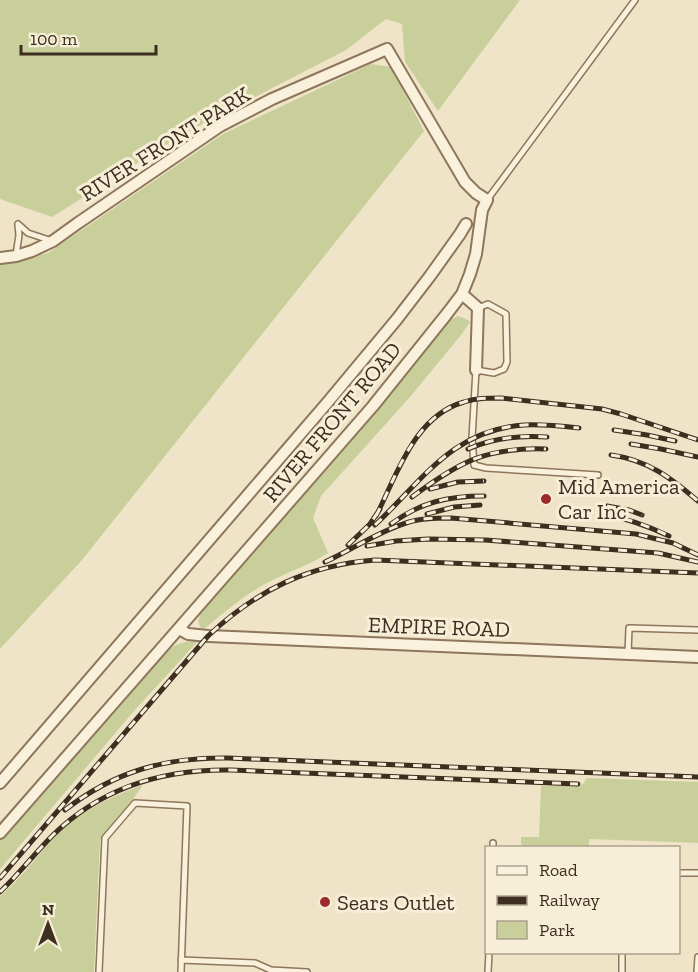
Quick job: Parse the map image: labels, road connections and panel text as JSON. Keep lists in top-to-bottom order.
{
  "streets": {
    "street": ["RIVER FRONT PARK", "RIVER FRONT ROAD", "EMPIRE ROAD"]
  },
  "crossings": [
    ["RIVER FRONT PARK", "RIVER FRONT ROAD"],
    ["RIVER FRONT ROAD", "EMPIRE ROAD"]
  ],
  "places": ["Mid America Car Inc", "Sears Outlet"],
  "legend": ["Road", "Railway", "Park"],
  "scale_bar": "100 m",
  "north": "top"
}
